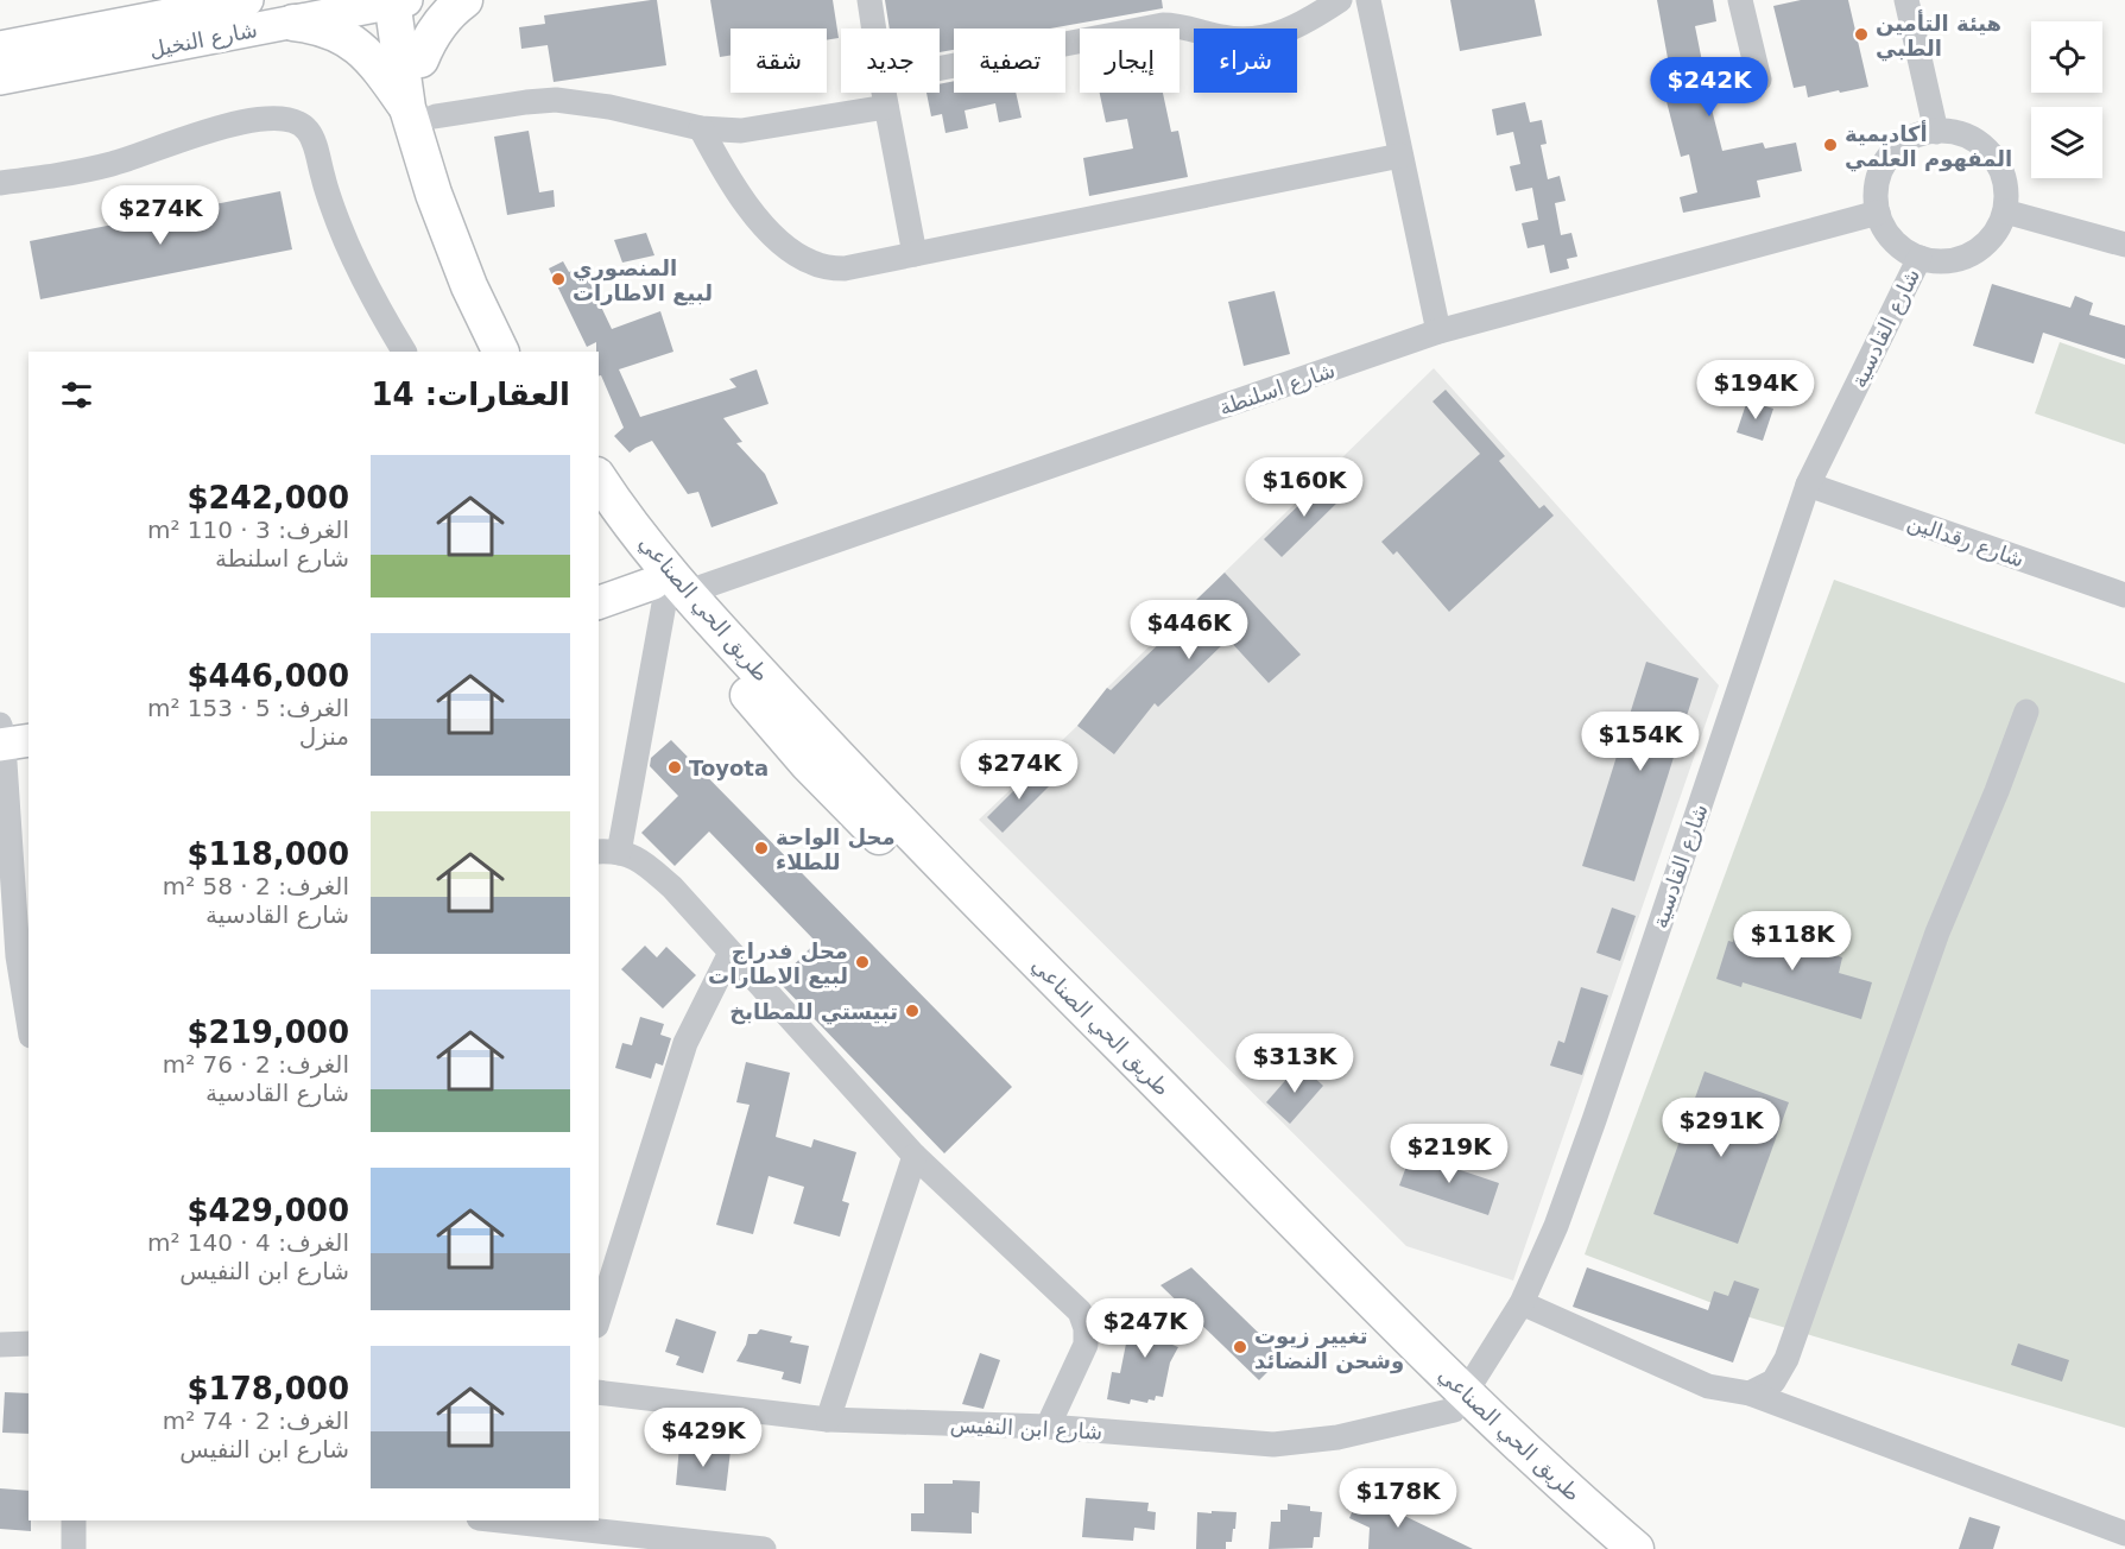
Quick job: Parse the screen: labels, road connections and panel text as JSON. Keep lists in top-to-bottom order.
{
  "streets": {
    "highway": ["طريق الحي الصناعي"],
    "main road": ["شارع النخيل"],
    "street": [
      "شارع القادسية",
      "شارع اسلنطة",
      "شارع رقدالين",
      "شارع ابن النفيس"
    ]
  },
  "crossings": [
    ["شارع القادسية", "شارع اسلنطة"],
    ["شارع القادسية", "شارع رقدالين"],
    ["شارع القادسية", "طريق الحي الصناعي"],
    ["شارع القادسية", "شارع ابن النفيس"],
    ["شارع اسلنطة", "طريق الحي الصناعي"],
    ["طريق الحي الصناعي", "شارع ابن النفيس"]
  ],
  "places": [
    "هيئة التأمين الطبي",
    "أكاديمية المفهوم العلمي",
    "المنصوري لبيع الاطارات",
    "Toyota",
    "محل الواحة للطلاء",
    "محل فدراج لبيع الاطارات",
    "تبيستي للمطابخ",
    "تغيير زيوت وشحن النضائد"
  ],
  "page": {
    "chip": [
      "شراء",
      "إيجار",
      "تصفية",
      "جديد",
      "شقة"
    ],
    "price": [
      "$242K",
      "$274K",
      "$194K",
      "$160K",
      "$446K",
      "$154K",
      "$274K",
      "$118K",
      "$313K",
      "$291K",
      "$219K",
      "$247K",
      "$429K",
      "$178K"
    ],
    "heading": "العقارات: 14",
    "list": [
      {
        "name": "$242,000",
        "note": "الغرف: 3 · 110 m² · شارع اسلنطة"
      },
      {
        "name": "$446,000",
        "note": "الغرف: 5 · 153 m² · منزل"
      },
      {
        "name": "$118,000",
        "note": "الغرف: 2 · 58 m² · شارع القادسية"
      },
      {
        "name": "$219,000",
        "note": "الغرف: 2 · 76 m² · شارع القادسية"
      },
      {
        "name": "$429,000",
        "note": "الغرف: 4 · 140 m² · شارع ابن النفيس"
      },
      {
        "name": "$178,000",
        "note": "الغرف: 2 · 74 m² · شارع ابن النفيس"
      }
    ]
  }
}
